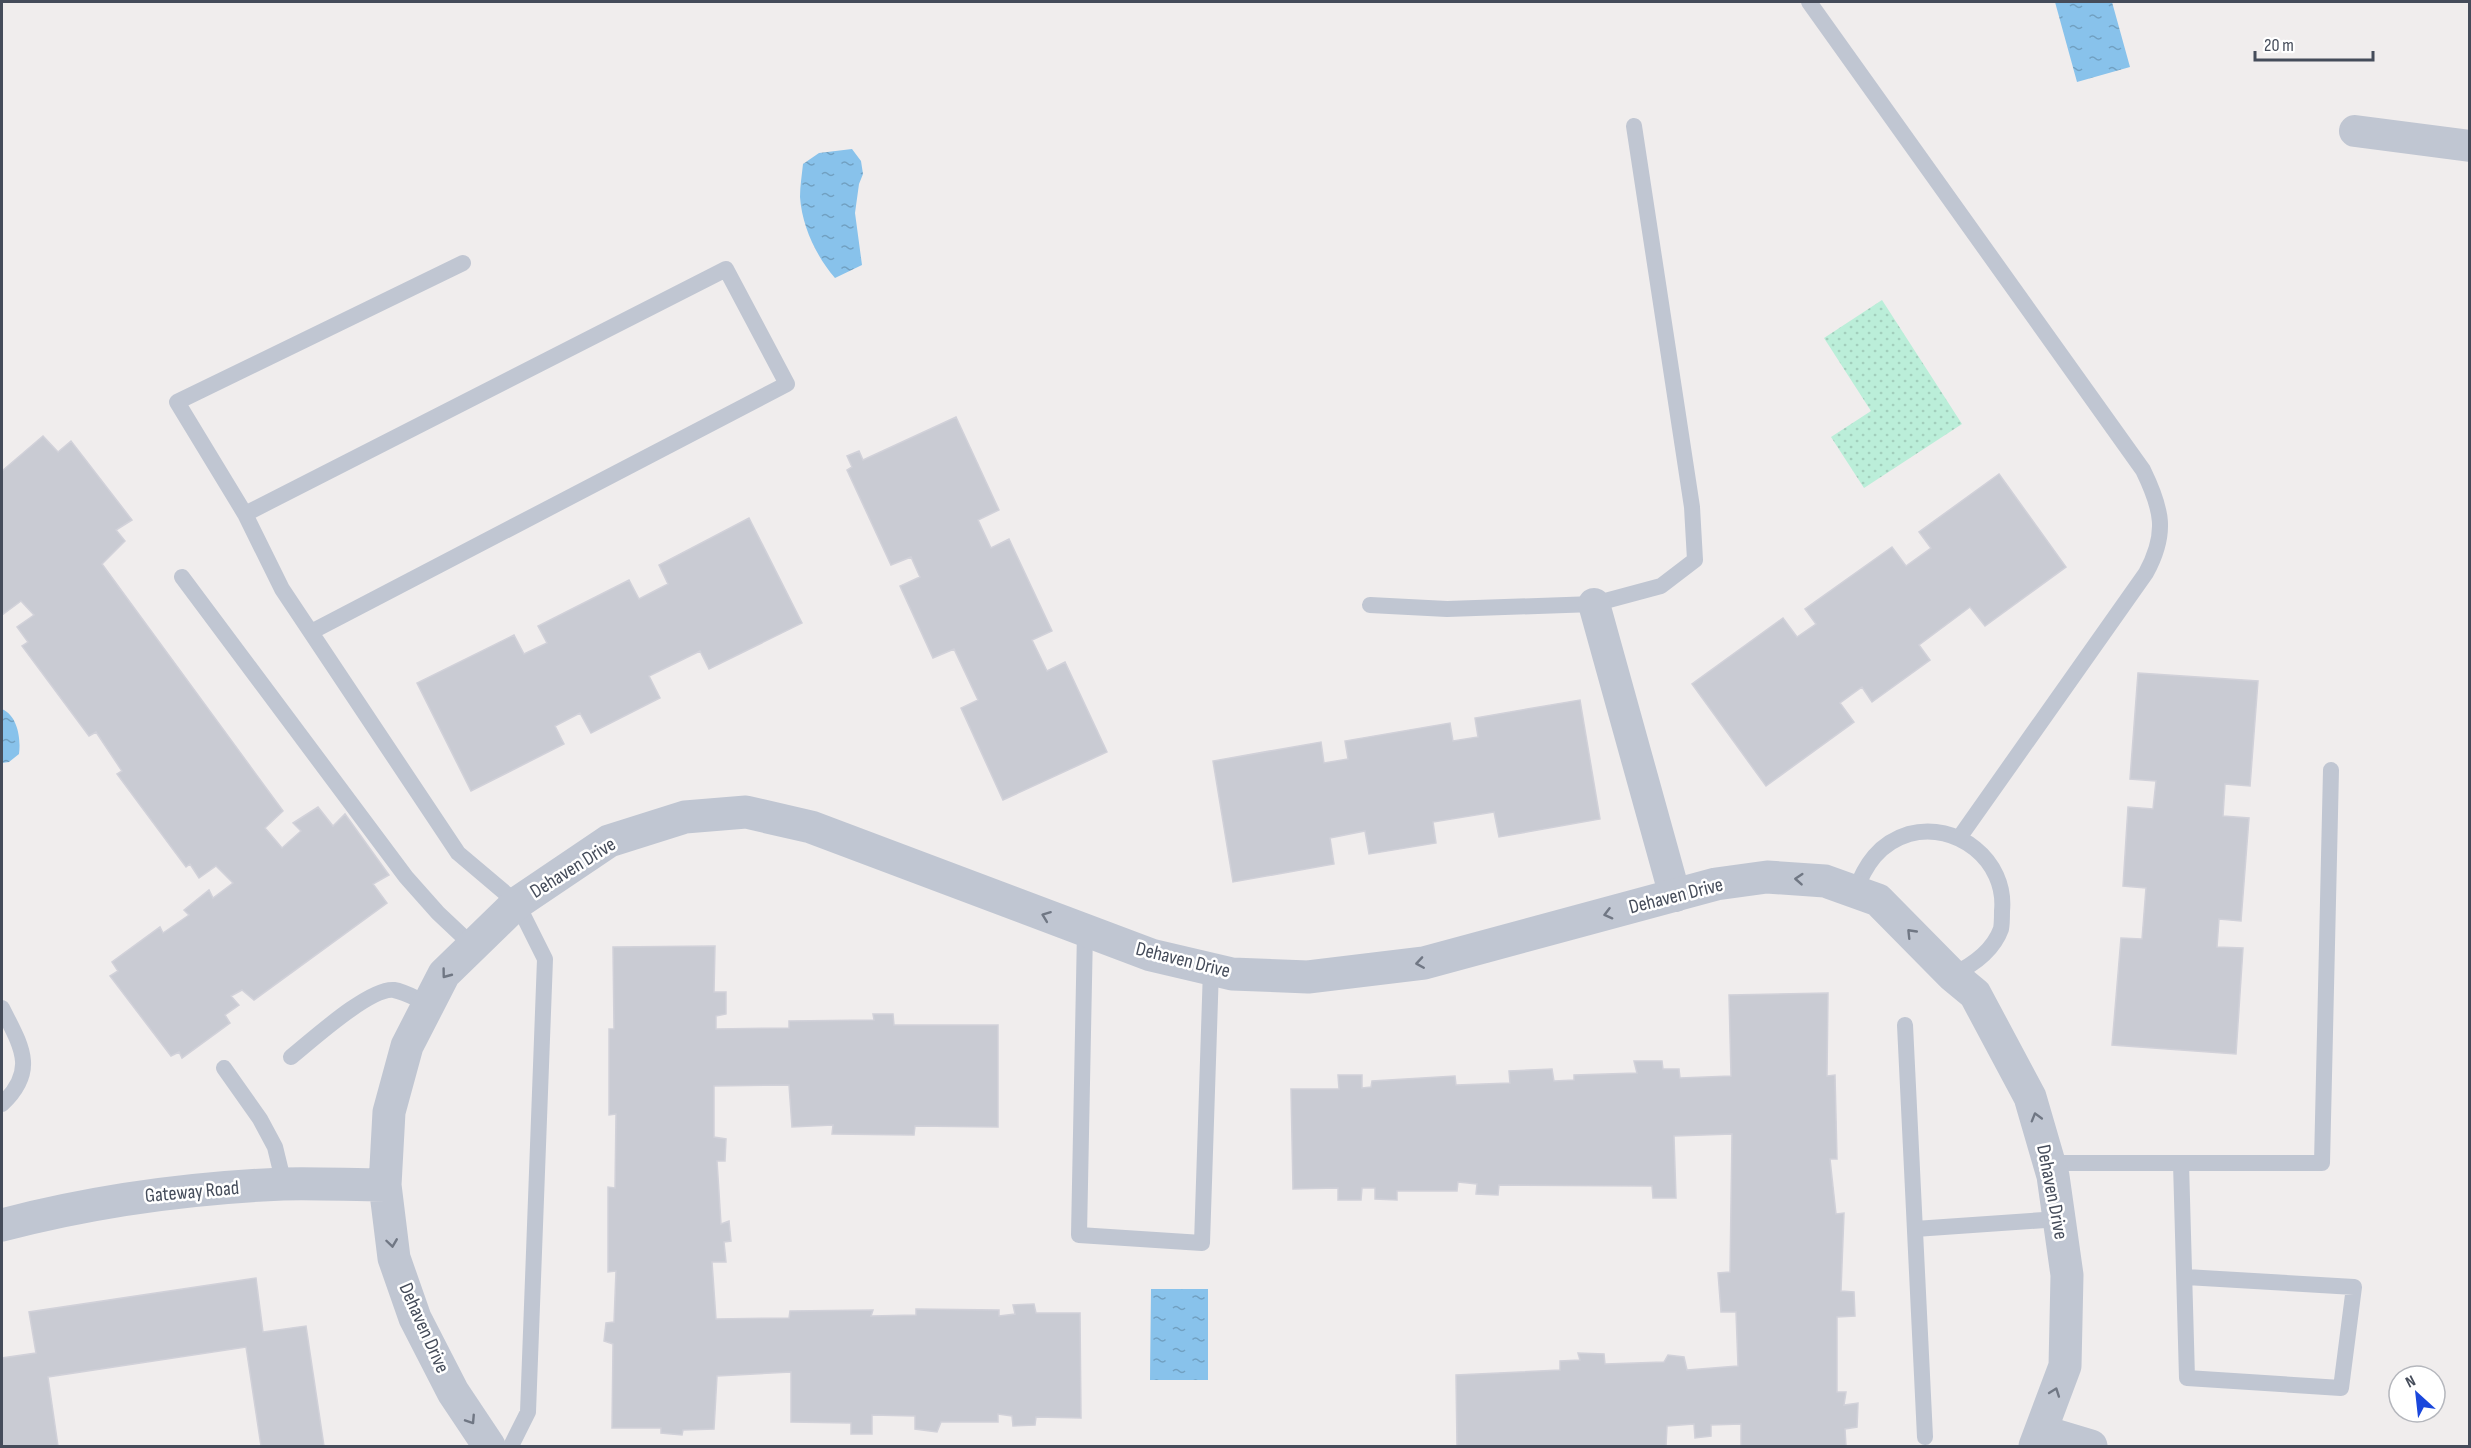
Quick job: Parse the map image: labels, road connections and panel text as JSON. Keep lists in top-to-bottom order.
{
  "streets": {
    "street": ["Dehaven Drive", "Gateway Road"]
  },
  "crossings": [
    ["Dehaven Drive", "Gateway Road"]
  ],
  "scale_bar": "20 m",
  "north": "top left"
}
